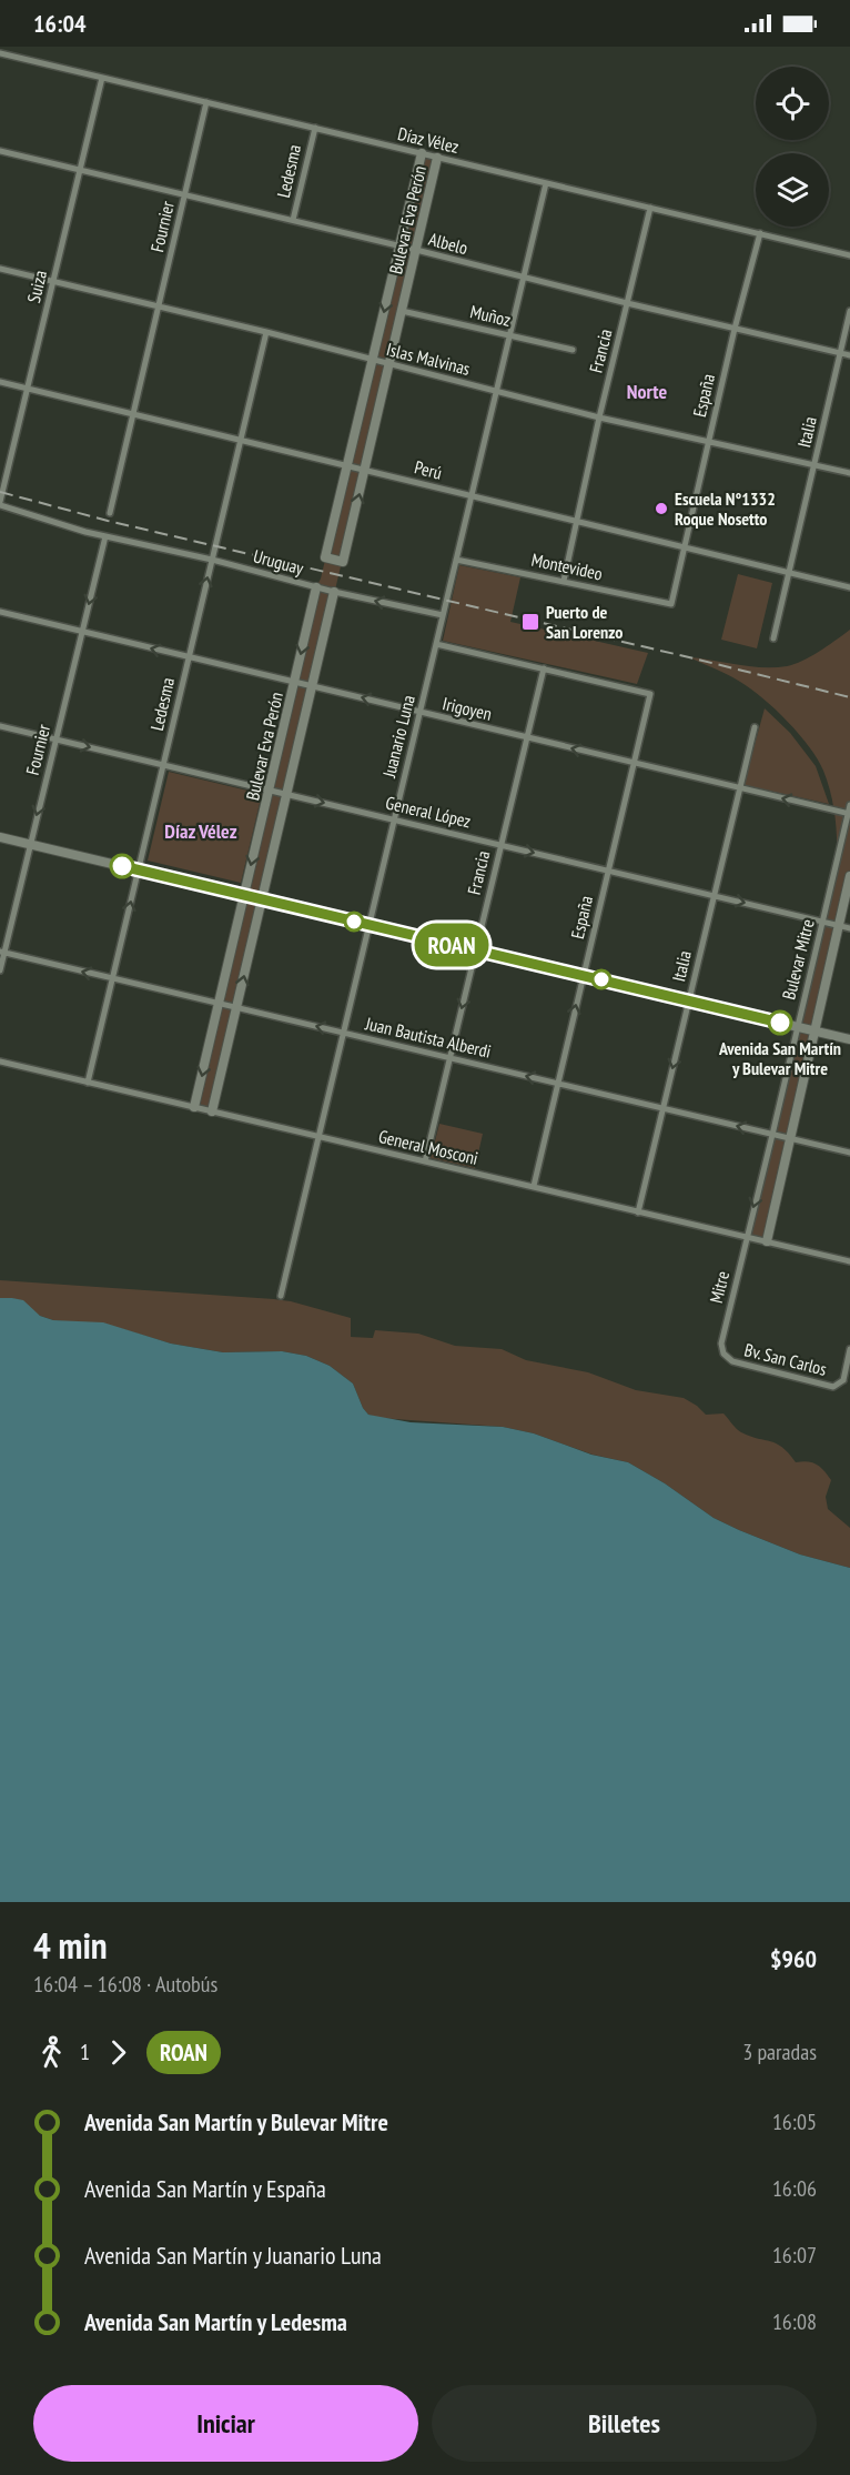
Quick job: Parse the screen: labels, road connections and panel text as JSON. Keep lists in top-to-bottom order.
{
  "streets": {
    "street": [
      "Díaz Vélez",
      "Ledesma",
      "Bulevar Eva Perón",
      "Fournier",
      "Albelo",
      "Suiza",
      "Muñoz",
      "Francia",
      "Islas Malvinas",
      "España",
      "Italia",
      "Perú",
      "Uruguay",
      "Montevideo",
      "Irigoyen",
      "Juanario Luna",
      "General López",
      "Bulevar Mitre",
      "Juan Bautista Alberdi",
      "General Mosconi",
      "Mitre",
      "Bv. San Carlos"
    ]
  },
  "crossings": [
    ["Díaz Vélez", "Ledesma"],
    ["Díaz Vélez", "Bulevar Eva Perón"],
    ["Díaz Vélez", "Fournier"],
    ["Díaz Vélez", "Suiza"],
    ["Díaz Vélez", "Francia"],
    ["Díaz Vélez", "España"],
    ["Díaz Vélez", "Juanario Luna"],
    ["Ledesma", "Albelo"],
    ["Ledesma", "Islas Malvinas"],
    ["Ledesma", "Perú"],
    ["Ledesma", "Uruguay"],
    ["Ledesma", "Irigoyen"],
    ["Ledesma", "General López"],
    ["Ledesma", "Juan Bautista Alberdi"],
    ["Ledesma", "General Mosconi"],
    ["Bulevar Eva Perón", "Albelo"],
    ["Bulevar Eva Perón", "Muñoz"],
    ["Bulevar Eva Perón", "Islas Malvinas"],
    ["Bulevar Eva Perón", "Perú"],
    ["Bulevar Eva Perón", "Uruguay"],
    ["Bulevar Eva Perón", "Irigoyen"],
    ["Bulevar Eva Perón", "General López"],
    ["Bulevar Eva Perón", "Juan Bautista Alberdi"],
    ["Bulevar Eva Perón", "General Mosconi"],
    ["Fournier", "Albelo"],
    ["Fournier", "Islas Malvinas"],
    ["Fournier", "Perú"],
    ["Fournier", "Uruguay"],
    ["Fournier", "Irigoyen"],
    ["Fournier", "General López"],
    ["Fournier", "Juan Bautista Alberdi"],
    ["Albelo", "Suiza"],
    ["Albelo", "Francia"],
    ["Albelo", "España"],
    ["Albelo", "Italia"],
    ["Albelo", "Juanario Luna"],
    ["Suiza", "Islas Malvinas"],
    ["Suiza", "Perú"],
    ["Suiza", "Uruguay"],
    ["Muñoz", "Juanario Luna"],
    ["Francia", "Islas Malvinas"],
    ["Francia", "España"],
    ["Francia", "Perú"],
    ["Francia", "Montevideo"],
    ["Francia", "Irigoyen"],
    ["Francia", "General López"],
    ["Francia", "Juan Bautista Alberdi"],
    ["Francia", "General Mosconi"],
    ["Islas Malvinas", "España"],
    ["Islas Malvinas", "Italia"],
    ["Islas Malvinas", "Juanario Luna"],
    ["España", "Perú"],
    ["España", "Montevideo"],
    ["España", "Irigoyen"],
    ["España", "General López"],
    ["España", "Juan Bautista Alberdi"],
    ["España", "General Mosconi"],
    ["Italia", "Perú"],
    ["Italia", "Irigoyen"],
    ["Italia", "General López"],
    ["Italia", "Juan Bautista Alberdi"],
    ["Italia", "General Mosconi"],
    ["Perú", "Juanario Luna"],
    ["Uruguay", "Juanario Luna"],
    ["Montevideo", "Juanario Luna"],
    ["Irigoyen", "Juanario Luna"],
    ["Irigoyen", "Bulevar Mitre"],
    ["Juanario Luna", "General López"],
    ["Juanario Luna", "Juan Bautista Alberdi"],
    ["Juanario Luna", "General Mosconi"],
    ["General López", "Bulevar Mitre"],
    ["Bulevar Mitre", "Juan Bautista Alberdi"],
    ["Bulevar Mitre", "General Mosconi"],
    ["Bulevar Mitre", "Mitre"],
    ["General Mosconi", "Mitre"],
    ["Mitre", "Bv. San Carlos"]
  ],
  "one_way": ["Irigoyen", "General López", "Juan Bautista Alberdi"],
  "districts": ["Norte", "Díaz Vélez"],
  "places": {
    "other": ["Escuela N°1332 Roque Nosetto", "Avenida San Martín y Bulevar Mitre"],
    "transit": ["Puerto de San Lorenzo"]
  },
  "lines": ["bus line ROAN"],
  "page": {
    "status": "16:04",
    "on_map": "ROAN",
    "heading": ["4 min", "16:04 – 16:08 · Autobús", "$960"],
    "legs": ["1", "ROAN", "3 paradas"],
    "list": [
      {
        "name": "Avenida San Martín y Bulevar Mitre",
        "value": "16:05"
      },
      {
        "name": "Avenida San Martín y España",
        "value": "16:06"
      },
      {
        "name": "Avenida San Martín y Juanario Luna",
        "value": "16:07"
      },
      {
        "name": "Avenida San Martín y Ledesma",
        "value": "16:08"
      }
    ],
    "buttons": ["Iniciar", "Billetes"]
  }
}
